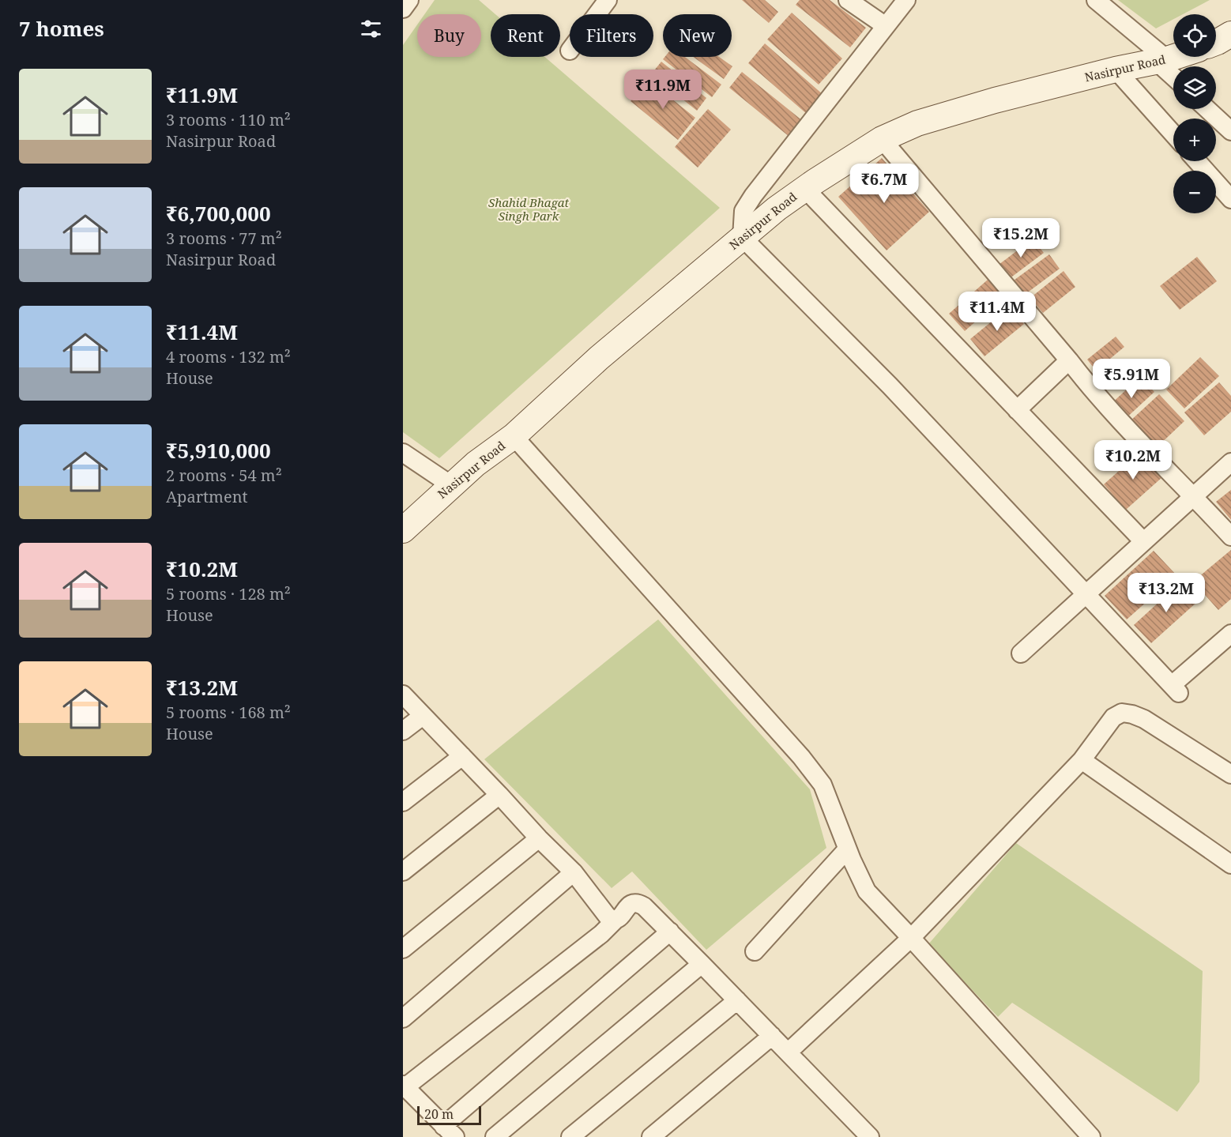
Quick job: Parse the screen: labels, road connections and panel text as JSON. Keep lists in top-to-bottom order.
{
  "streets": {
    "street": ["Nasirpur Road"]
  },
  "parks": ["Shahid Bhagat Singh Park"],
  "scale_bar": "20 m",
  "page": {
    "heading": "7 homes",
    "map_buttons": ["+", "−"],
    "chip": [
      "Buy",
      "Rent",
      "Filters",
      "New"
    ],
    "list": [
      {
        "name": "₹11.9M",
        "note": "3 rooms · 110 m² · Nasirpur Road"
      },
      {
        "name": "₹6,700,000",
        "note": "3 rooms · 77 m² · Nasirpur Road"
      },
      {
        "name": "₹11.4M",
        "note": "4 rooms · 132 m² · House"
      },
      {
        "name": "₹5,910,000",
        "note": "2 rooms · 54 m² · Apartment"
      },
      {
        "name": "₹10.2M",
        "note": "5 rooms · 128 m² · House"
      },
      {
        "name": "₹13.2M",
        "note": "5 rooms · 168 m² · House"
      }
    ],
    "price": [
      "₹11.9M",
      "₹6.7M",
      "₹15.2M",
      "₹11.4M",
      "₹5.91M",
      "₹10.2M",
      "₹13.2M"
    ],
    "scale": "20 m"
  }
}
